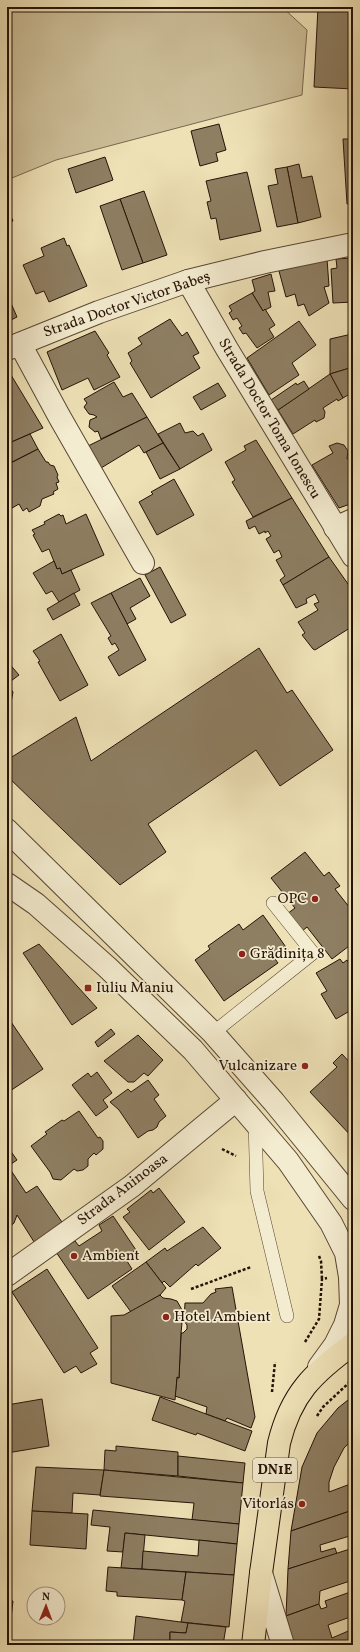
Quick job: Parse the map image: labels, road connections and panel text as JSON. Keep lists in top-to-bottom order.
{
  "streets": {
    "main road": ["DN1E"],
    "street": ["Strada Doctor Victor Babeș", "Strada Doctor Toma Ionescu", "Strada Aninoasa"]
  },
  "crossings": [
    ["Strada Doctor Victor Babeș", "Strada Doctor Toma Ionescu"]
  ],
  "places": {
    "other": [
      "OPC",
      "Grădinița 8",
      "Vulcanizare",
      "Ambient",
      "Hotel Ambient",
      "Vitorlás"
    ],
    "transit": ["Iuliu Maniu"]
  },
  "north": "top"
}
